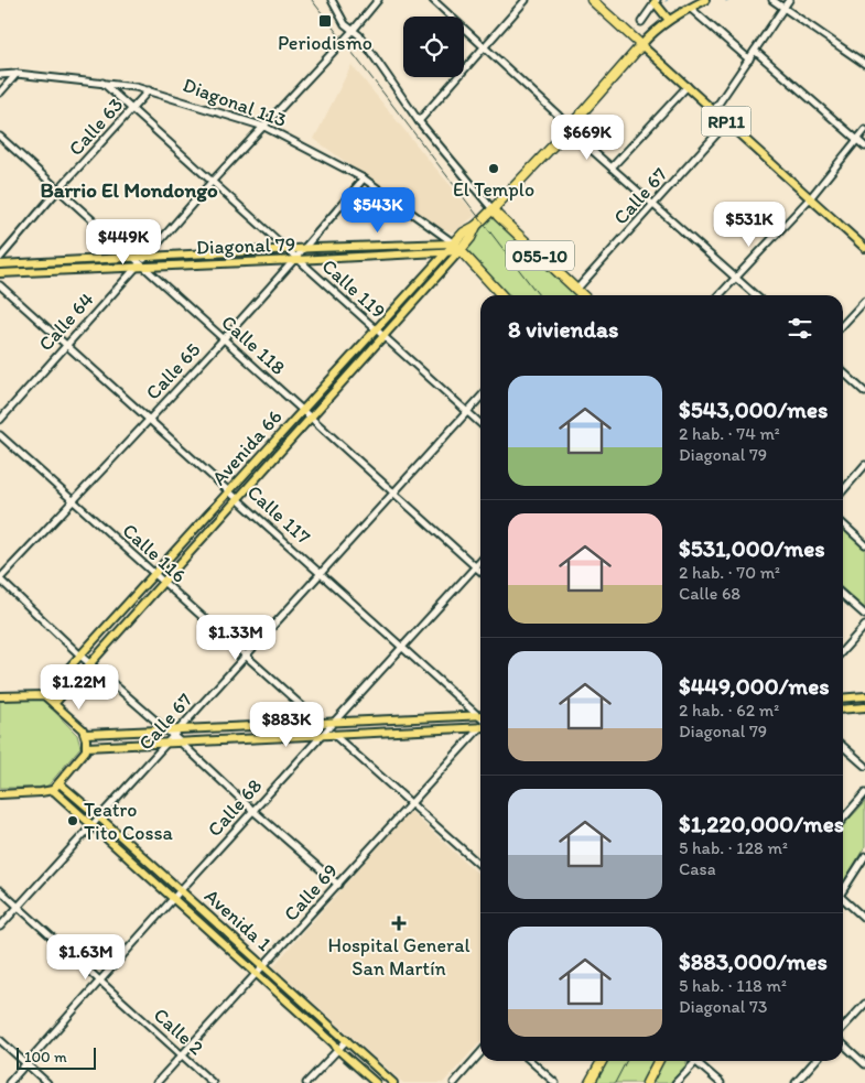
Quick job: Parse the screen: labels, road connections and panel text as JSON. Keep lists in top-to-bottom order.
{
  "streets": {
    "highway": [
      "Diagonal 113",
      "RP11",
      "055-10",
      "Avenida 66"
    ],
    "main road": ["Diagonal 79", "Avenida 1"],
    "street": [
      "Calle 63",
      "Calle 67",
      "Calle 119",
      "Calle 64",
      "Calle 118",
      "Calle 65",
      "Calle 117",
      "Calle 116",
      "Calle 68",
      "Calle 69",
      "Calle 2"
    ]
  },
  "crossings": [
    ["Diagonal 113", "Calle 63"],
    ["Diagonal 113", "Diagonal 79"],
    ["Diagonal 113", "055-10"],
    ["Diagonal 113", "Calle 119"],
    ["Diagonal 113", "Calle 64"],
    ["Diagonal 113", "Calle 65"],
    ["Diagonal 113", "Avenida 66"],
    ["RP11", "Calle 67"],
    ["RP11", "Avenida 66"],
    ["Calle 63", "Calle 119"],
    ["Calle 63", "Calle 118"],
    ["Calle 67", "055-10"],
    ["Calle 67", "Calle 119"],
    ["Calle 67", "Calle 118"],
    ["Calle 67", "Calle 117"],
    ["Calle 67", "Calle 116"],
    ["Calle 67", "Avenida 1"],
    ["Calle 67", "Calle 2"],
    ["Diagonal 79", "055-10"],
    ["Diagonal 79", "Calle 119"],
    ["Diagonal 79", "Calle 64"],
    ["Diagonal 79", "Calle 118"],
    ["Diagonal 79", "Calle 65"],
    ["Diagonal 79", "Avenida 66"],
    ["055-10", "Avenida 66"],
    ["Calle 119", "Calle 64"],
    ["Calle 119", "Calle 65"],
    ["Calle 119", "Avenida 66"],
    ["Calle 64", "Calle 118"],
    ["Calle 64", "Calle 117"],
    ["Calle 118", "Calle 65"],
    ["Calle 118", "Avenida 66"],
    ["Calle 118", "Calle 68"],
    ["Calle 65", "Calle 117"],
    ["Calle 65", "Calle 116"],
    ["Avenida 66", "Calle 117"],
    ["Avenida 66", "Calle 116"],
    ["Calle 117", "Calle 68"],
    ["Calle 116", "Calle 68"],
    ["Calle 116", "Calle 69"],
    ["Calle 68", "Avenida 1"],
    ["Calle 68", "Calle 2"],
    ["Calle 69", "Avenida 1"],
    ["Calle 69", "Calle 2"]
  ],
  "districts": ["Barrio El Mondongo"],
  "places": {
    "transit": ["Periodismo"],
    "other": ["El Templo", "Teatro Tito Cossa"],
    "health": ["Hospital General San Martín"]
  },
  "scale_bar": "100 m",
  "page": {
    "price": [
      "$669K",
      "$543K",
      "$531K",
      "$449K",
      "$1.33M",
      "$1.22M",
      "$883K",
      "$1.63M"
    ],
    "heading": "8 viviendas",
    "list": [
      {
        "name": "$543,000/mes",
        "note": "2 hab. · 74 m² · Diagonal 79"
      },
      {
        "name": "$531,000/mes",
        "note": "2 hab. · 70 m² · Calle 68"
      },
      {
        "name": "$449,000/mes",
        "note": "2 hab. · 62 m² · Diagonal 79"
      },
      {
        "name": "$1,220,000/mes",
        "note": "5 hab. · 128 m² · Casa"
      },
      {
        "name": "$883,000/mes",
        "note": "5 hab. · 118 m² · Diagonal 73"
      }
    ],
    "scale": "100 m"
  }
}
